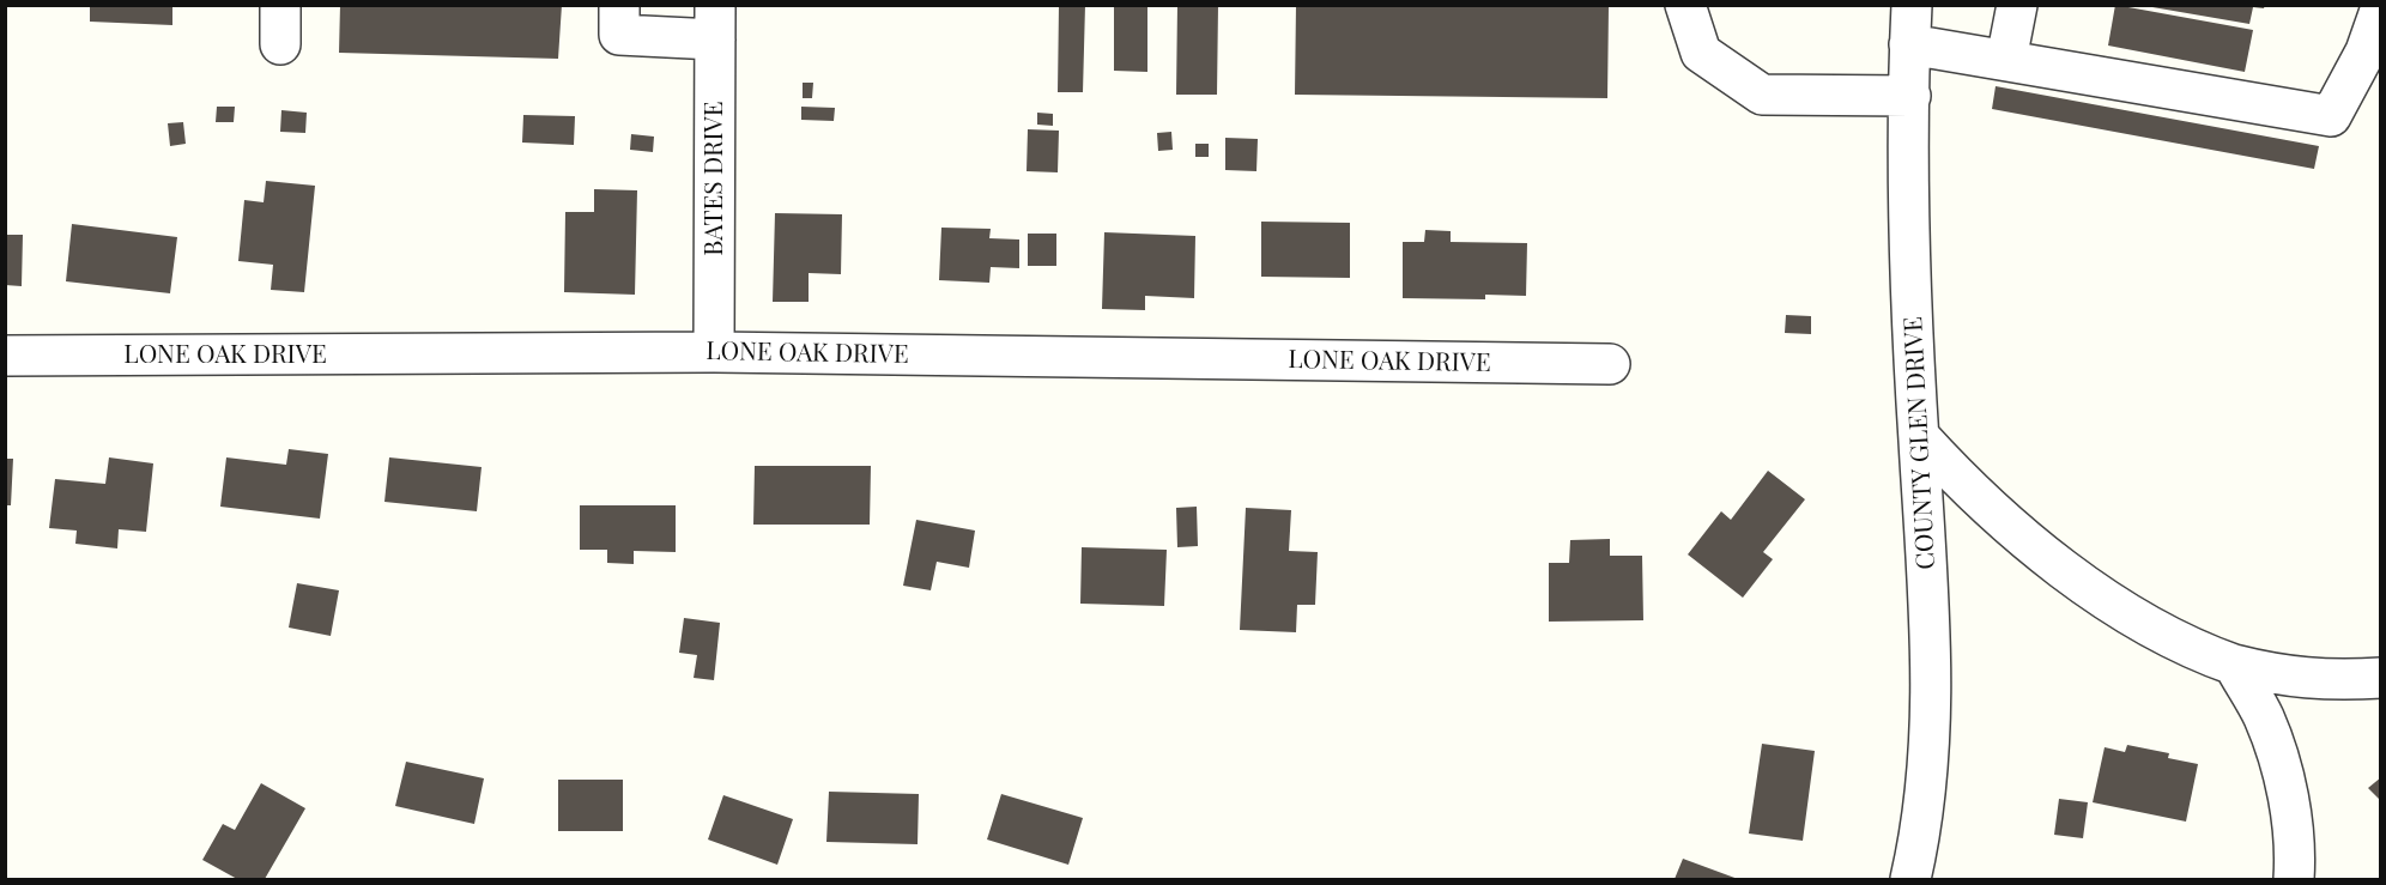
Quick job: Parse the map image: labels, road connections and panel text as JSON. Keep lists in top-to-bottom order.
{
  "streets": {
    "street": ["BATES DRIVE", "LONE OAK DRIVE", "COUNTY GLEN DRIVE"]
  },
  "crossings": [
    ["BATES DRIVE", "LONE OAK DRIVE"]
  ]
}
